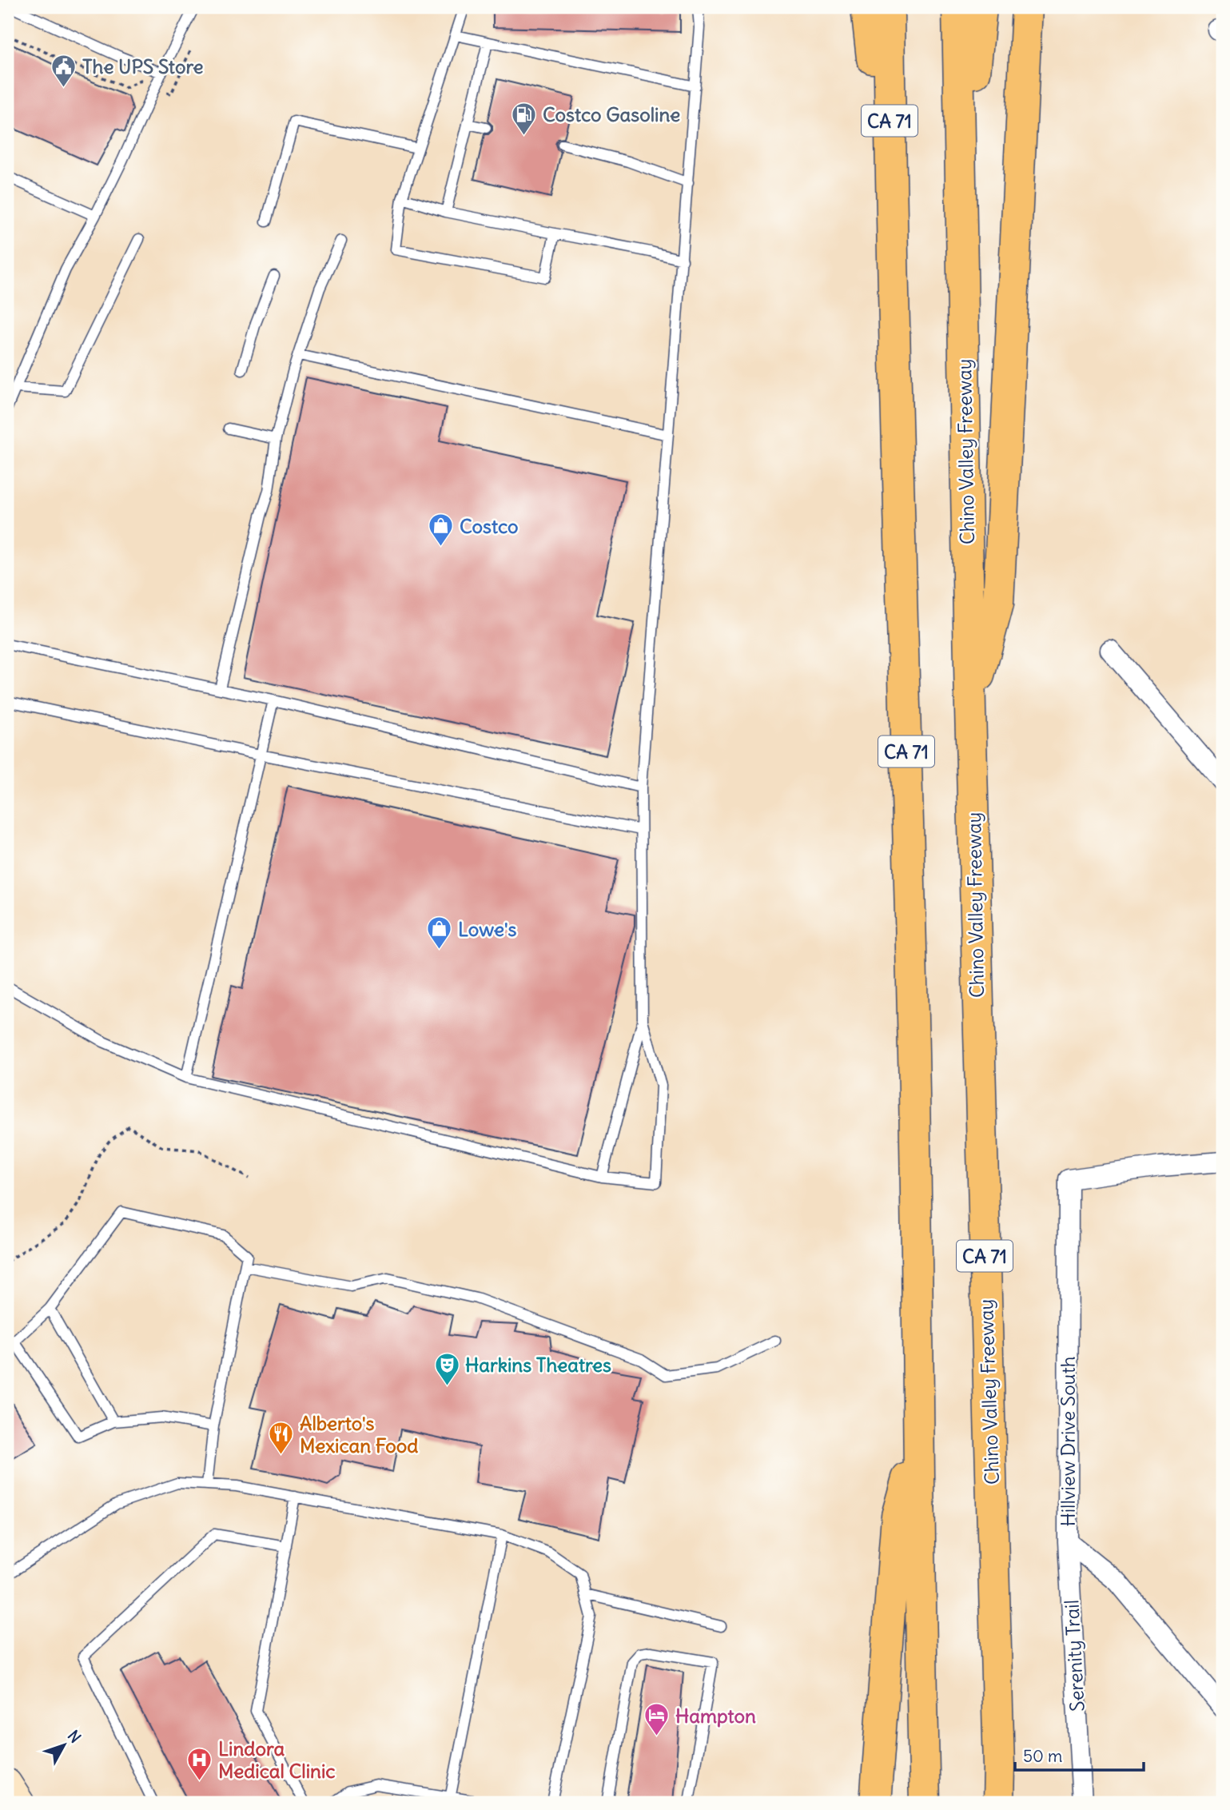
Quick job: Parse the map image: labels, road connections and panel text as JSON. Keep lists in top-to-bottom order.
{
  "streets": {
    "highway": ["CA 71", "Chino Valley Freeway"],
    "street": ["Hillview Drive South", "Serenity Trail"]
  },
  "crossings": [
    ["Hillview Drive South", "Serenity Trail"]
  ],
  "places": {
    "public building": ["The UPS Store"],
    "fuel station": ["Costco Gasoline"],
    "shop": ["Costco", "Lowe's"],
    "theatre": ["Harkins Theatres"],
    "restaurant": ["Alberto's Mexican Food"],
    "hotel": ["Hampton"],
    "hospital": ["Lindora Medical Clinic"]
  },
  "scale_bar": "50 m",
  "north": "top right"
}
